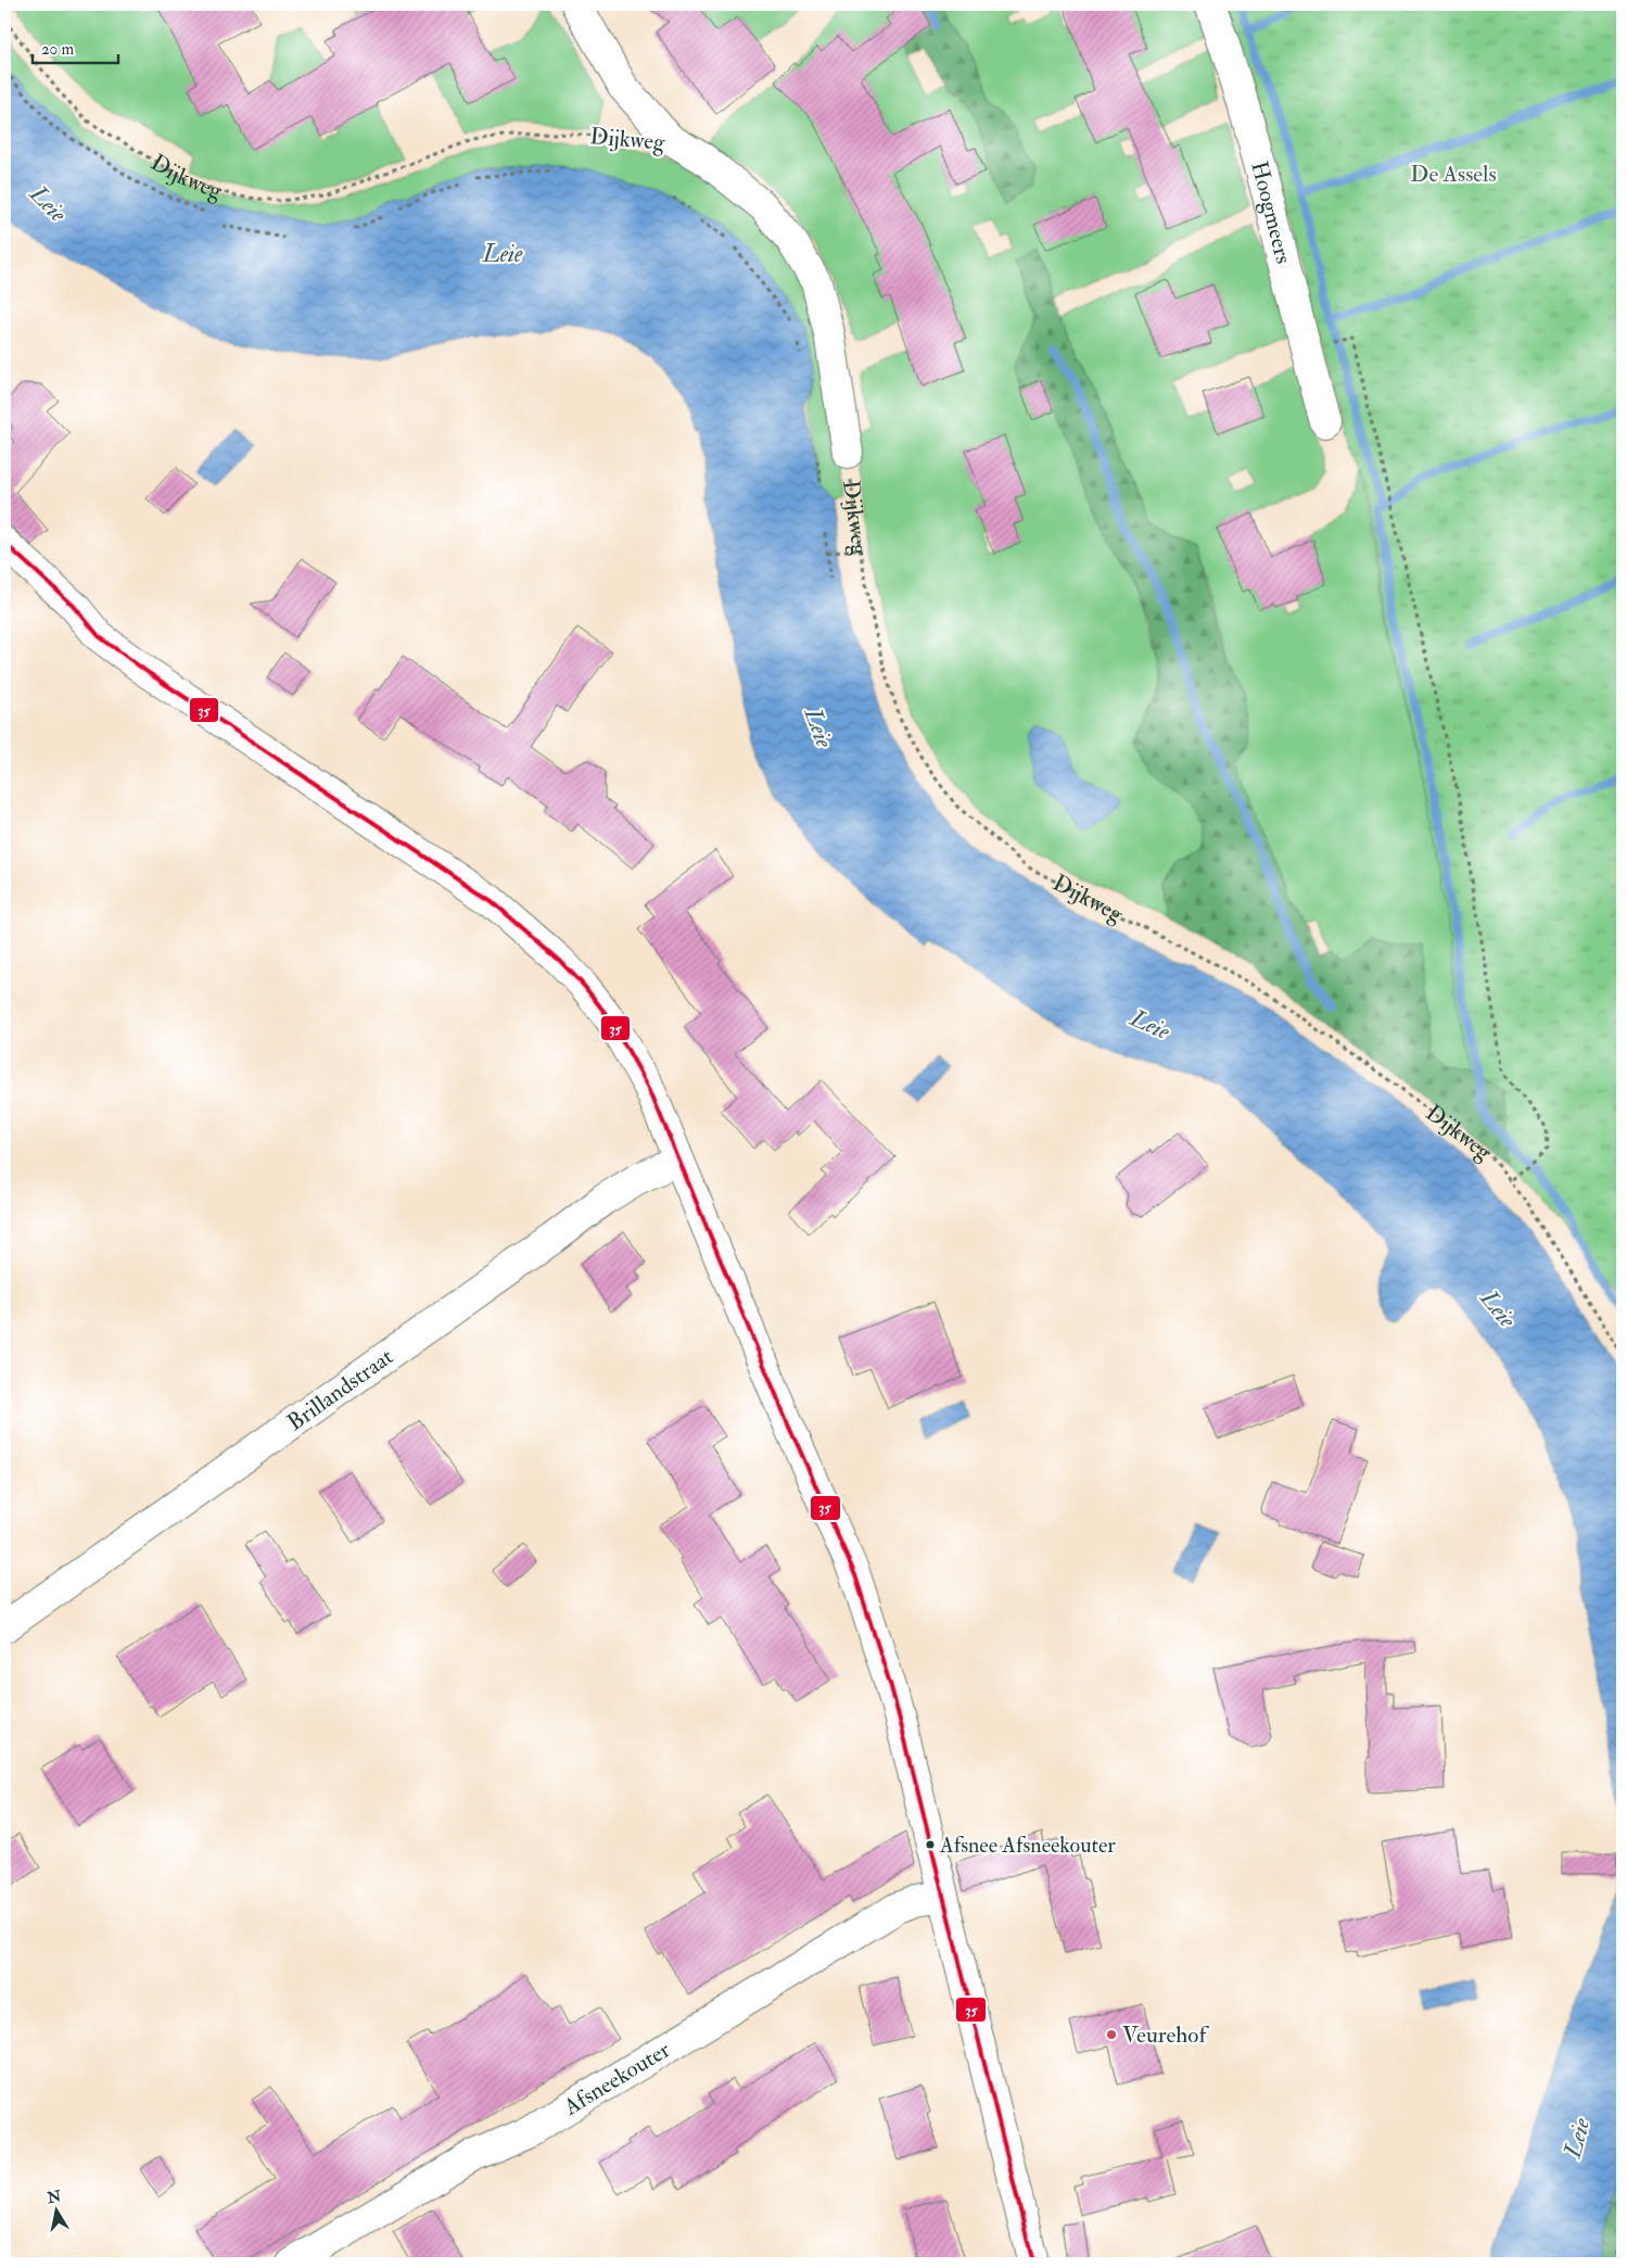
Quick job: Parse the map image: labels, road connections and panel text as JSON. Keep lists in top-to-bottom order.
{
  "streets": {
    "street": [
      "Dijkweg",
      "Hoogmeers",
      "Brillandstraat",
      "Afsneekouter"
    ]
  },
  "water": ["Leie"],
  "parks": ["De Assels"],
  "places": ["Afsnee Afsneekouter", "Veurehof"],
  "lines": ["transit line 35"],
  "scale_bar": "20 m",
  "north": "top"
}
